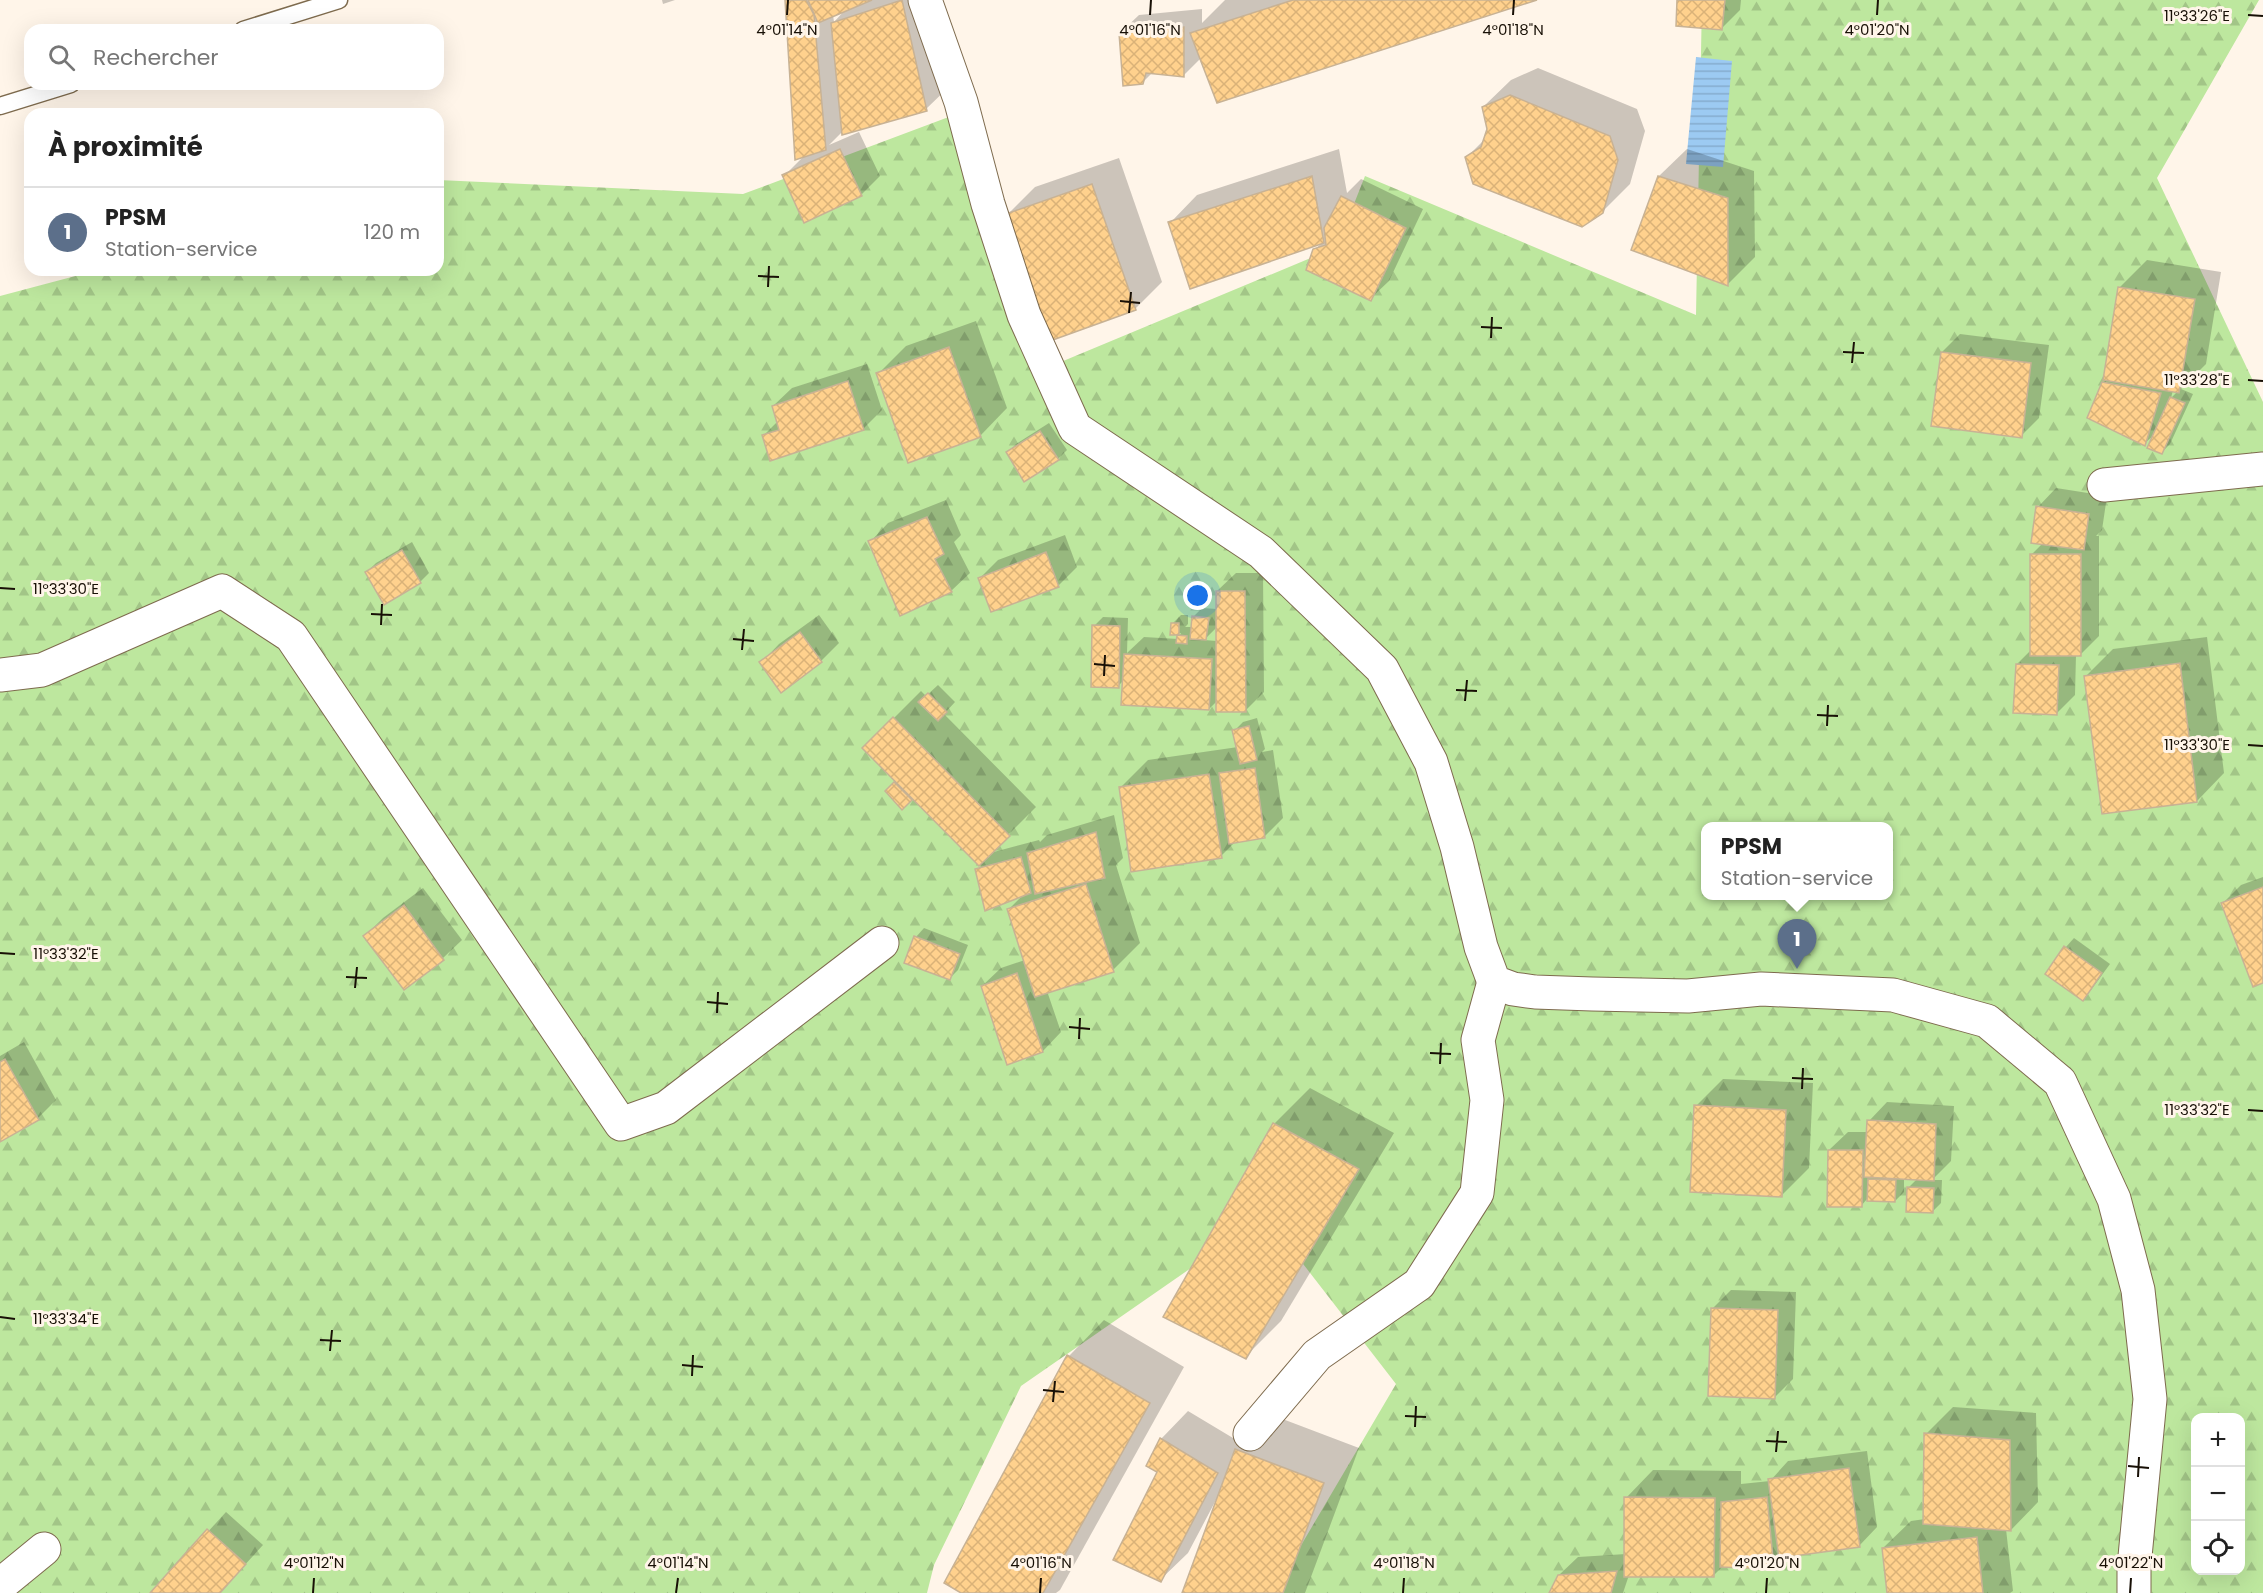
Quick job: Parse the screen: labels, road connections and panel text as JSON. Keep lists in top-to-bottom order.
{
  "page": {
    "search": "Rechercher",
    "heading": "À proximité",
    "list": [
      {
        "mark": "1",
        "name": "PPSM",
        "note": "Station-service",
        "value": "120 m"
      }
    ],
    "popup": ["PPSM", "Station-service"],
    "pins": "1",
    "map_buttons": ["+", "−"]
  },
  "coordinates": [
    "11°33'26\"E",
    "4°01'14\"N",
    "4°01'16\"N",
    "4°01'18\"N",
    "4°01'20\"N",
    "11°33'28\"E",
    "11°33'30\"E",
    "11°33'32\"E",
    "11°33'34\"E",
    "4°01'12\"N",
    "4°01'22\"N"
  ]
}
